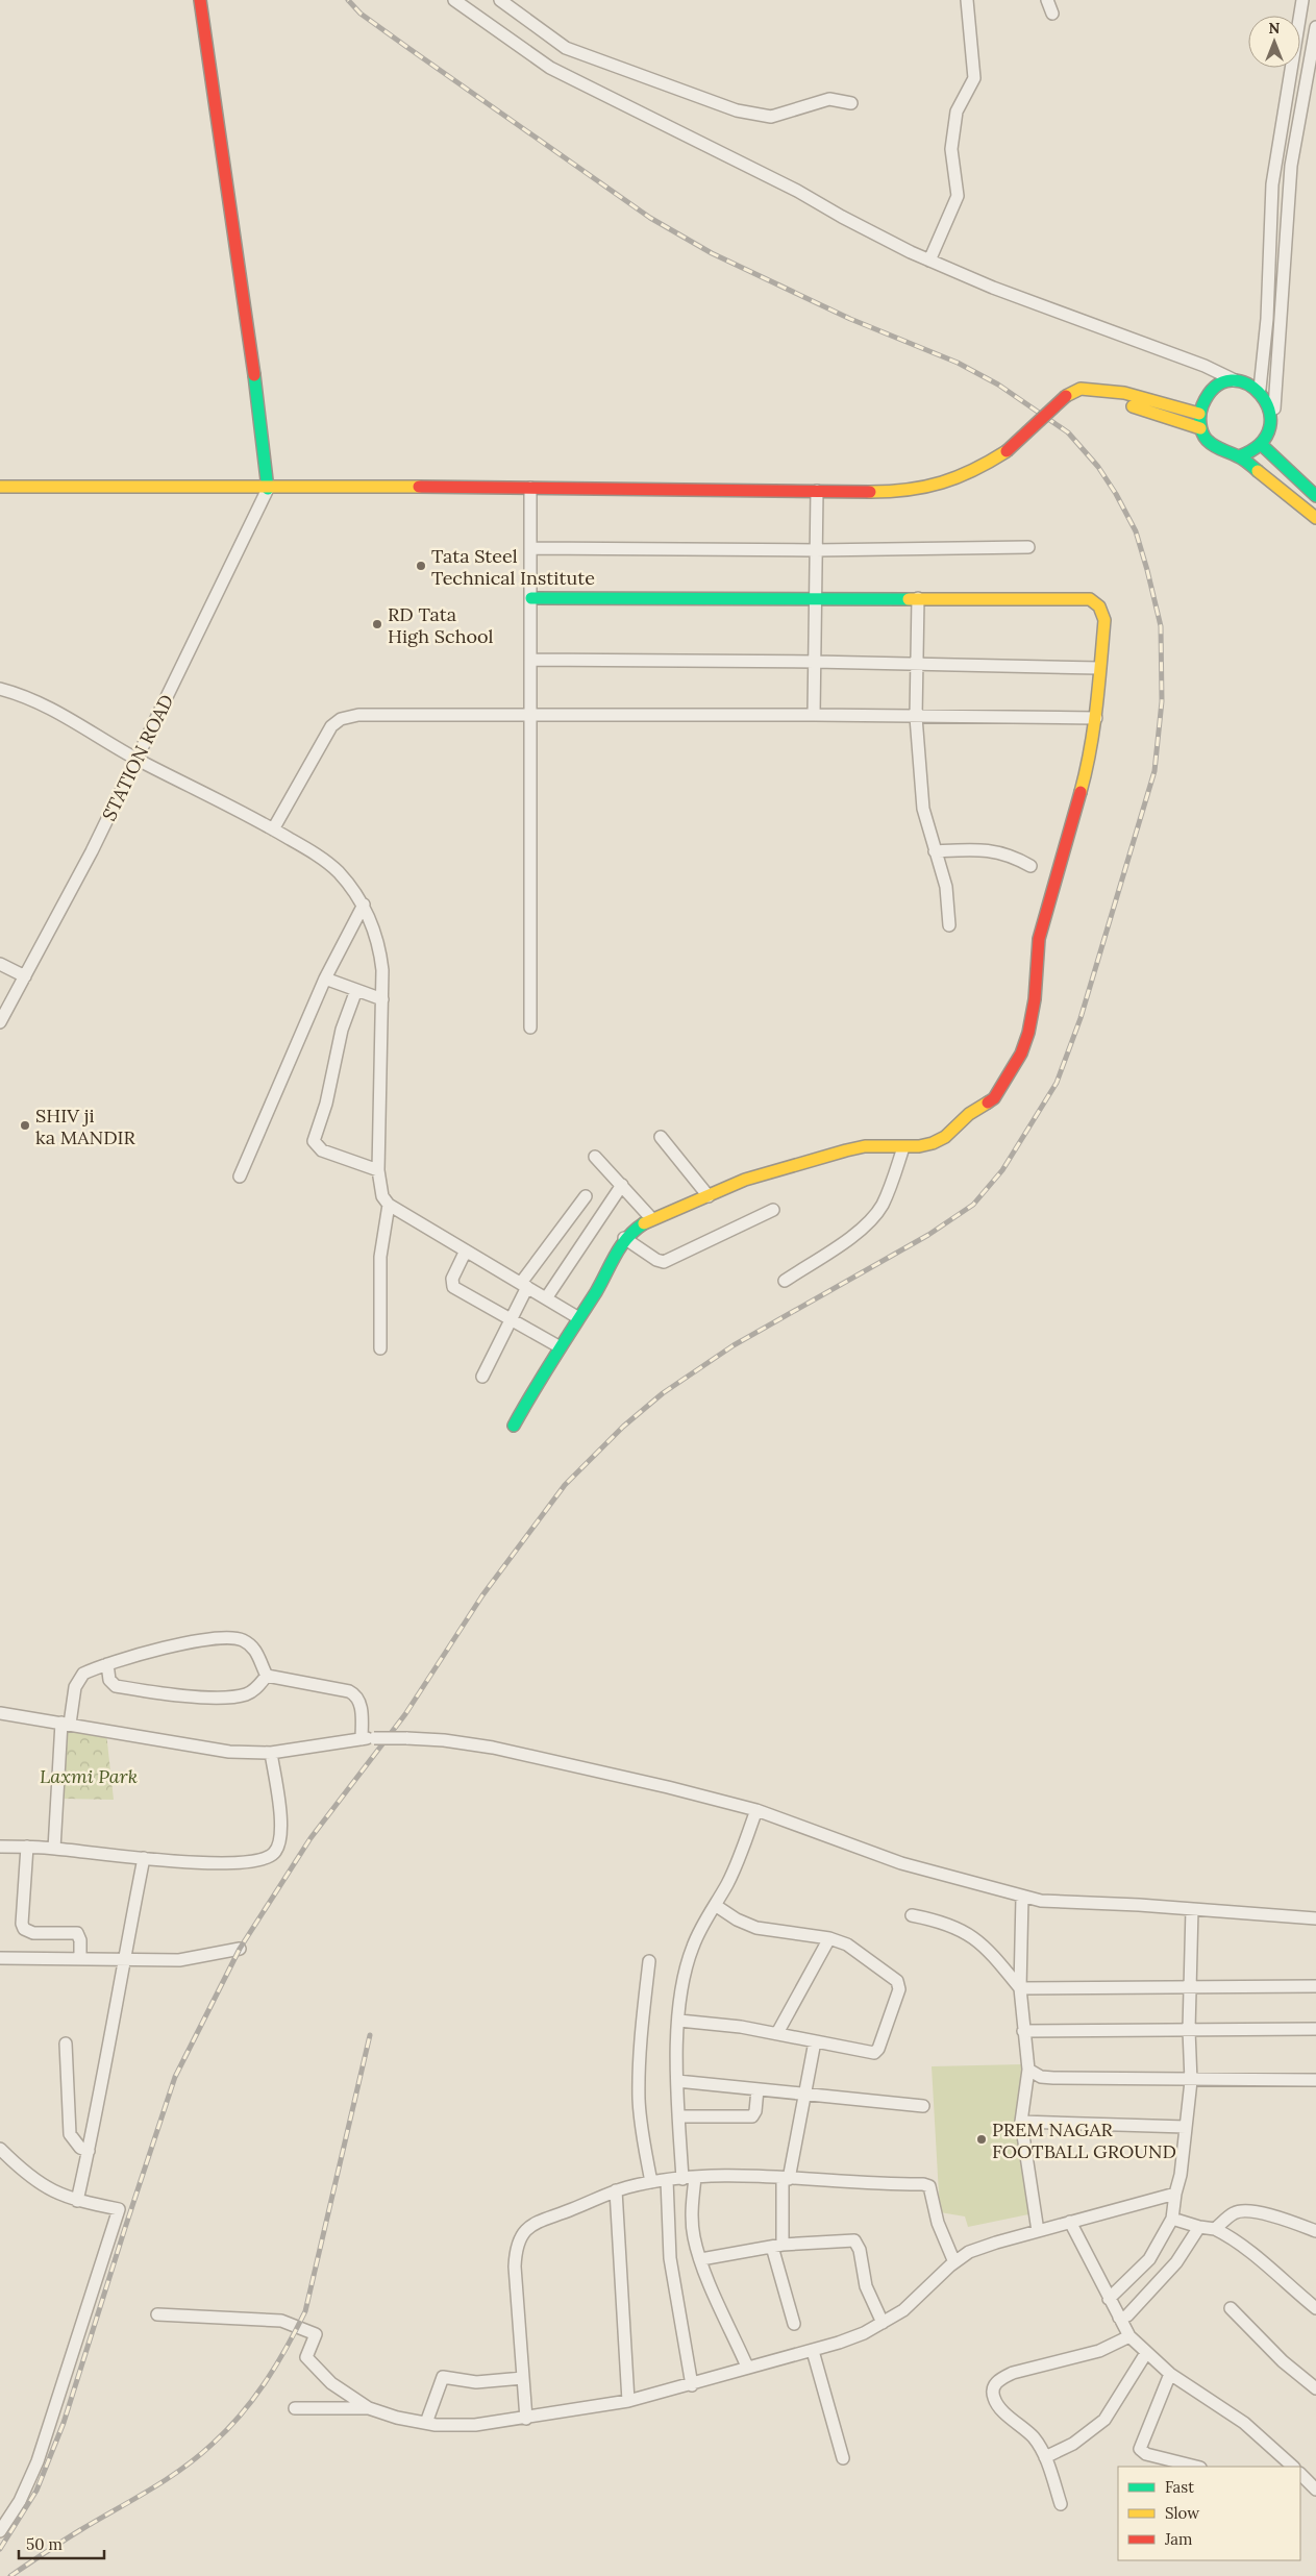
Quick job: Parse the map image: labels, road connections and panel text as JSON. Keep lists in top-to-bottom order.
{
  "streets": {
    "street": ["STATION ROAD"]
  },
  "parks": ["Laxmi Park"],
  "places": [
    "Tata Steel Technical Institute",
    "RD Tata High School",
    "SHIV ji ka MANDIR",
    "PREM NAGAR FOOTBALL GROUND"
  ],
  "legend": ["Fast", "Slow", "Jam"],
  "scale_bar": "50 m",
  "north": "top"
}
